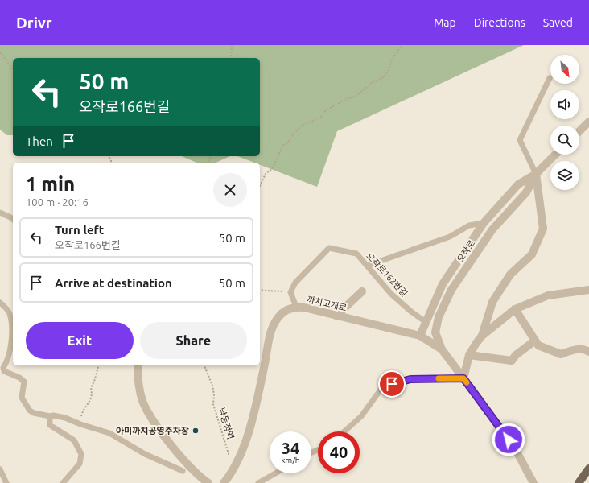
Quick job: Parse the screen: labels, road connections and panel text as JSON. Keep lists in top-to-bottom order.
{
  "streets": {
    "street": ["오작로", "까치고개로"],
    "lane": ["오작로162번길"],
    "path": ["낙동정맥"]
  },
  "crossings": [
    ["오작로", "오작로162번길"],
    ["오작로", "까치고개로"],
    ["까치고개로", "낙동정맥"]
  ],
  "places": ["아미까치공영주차장"],
  "north": "bottom right",
  "page": {
    "header": "Drivr",
    "nav": ["Map", "Directions", "Saved"],
    "turn": ["50 m", "오작로166번길"],
    "then": "Then",
    "heading": ["1 min", "100 m · 20:16"],
    "list": [
      {
        "name": "Turn left",
        "note": "오작로166번길",
        "value": "50 m"
      },
      {
        "name": "Arrive at destination",
        "value": "50 m"
      }
    ],
    "buttons": ["Exit", "Share"],
    "speed": "34 km/h",
    "limit": "40"
  }
}
